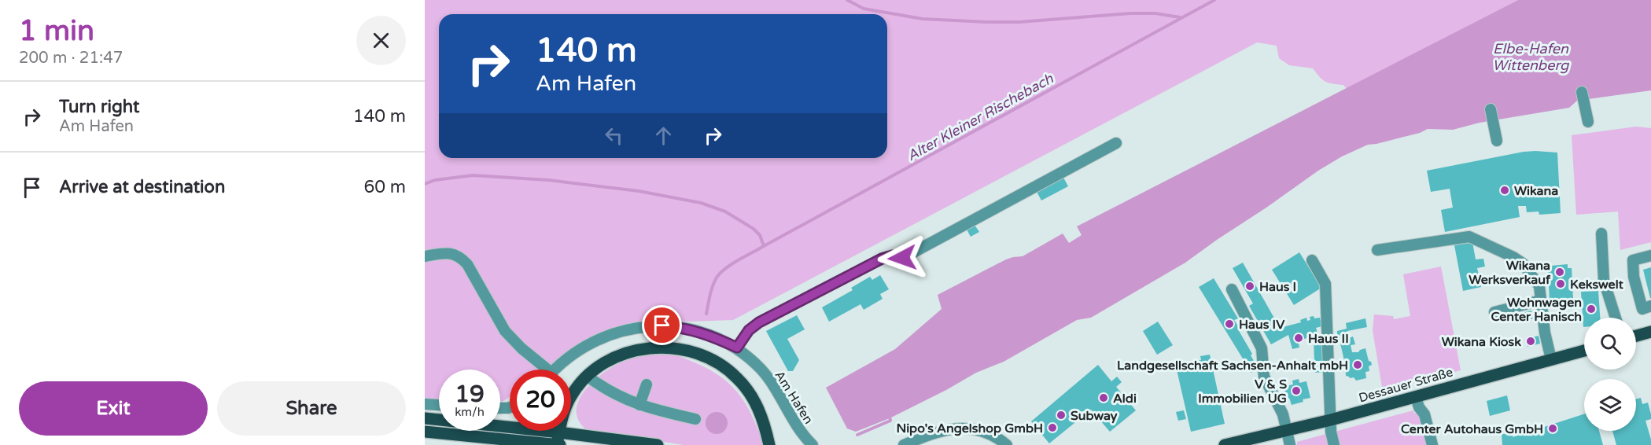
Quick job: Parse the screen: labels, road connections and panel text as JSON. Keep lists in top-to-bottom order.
{
  "streets": {
    "main road": ["Dessauer Straße"],
    "lane": ["Am Hafen"]
  },
  "water": ["Elbe-Hafen Wittenberg", "Alter Kleiner Rischebach"],
  "places": [
    "Wikana",
    "Wikana Werksverkauf",
    "Kekswelt",
    "Haus I",
    "Wohnwagen Center Hanisch",
    "Haus IV",
    "Haus II",
    "Wikana Kiosk",
    "Landgesellschaft Sachsen-Anhalt mbH",
    "V & S Immobilien UG",
    "Aldi",
    "Subway",
    "Nipo's Angelshop GmbH",
    "Center Autohaus GmbH"
  ],
  "page": {
    "heading": ["1 min", "200 m · 21:47"],
    "turn": ["140 m", "Am Hafen"],
    "list": [
      {
        "name": "Turn right",
        "note": "Am Hafen",
        "value": "140 m"
      },
      {
        "name": "Arrive at destination",
        "value": "60 m"
      }
    ],
    "speed": "19 km/h",
    "limit": "20",
    "buttons": ["Exit", "Share"]
  }
}
